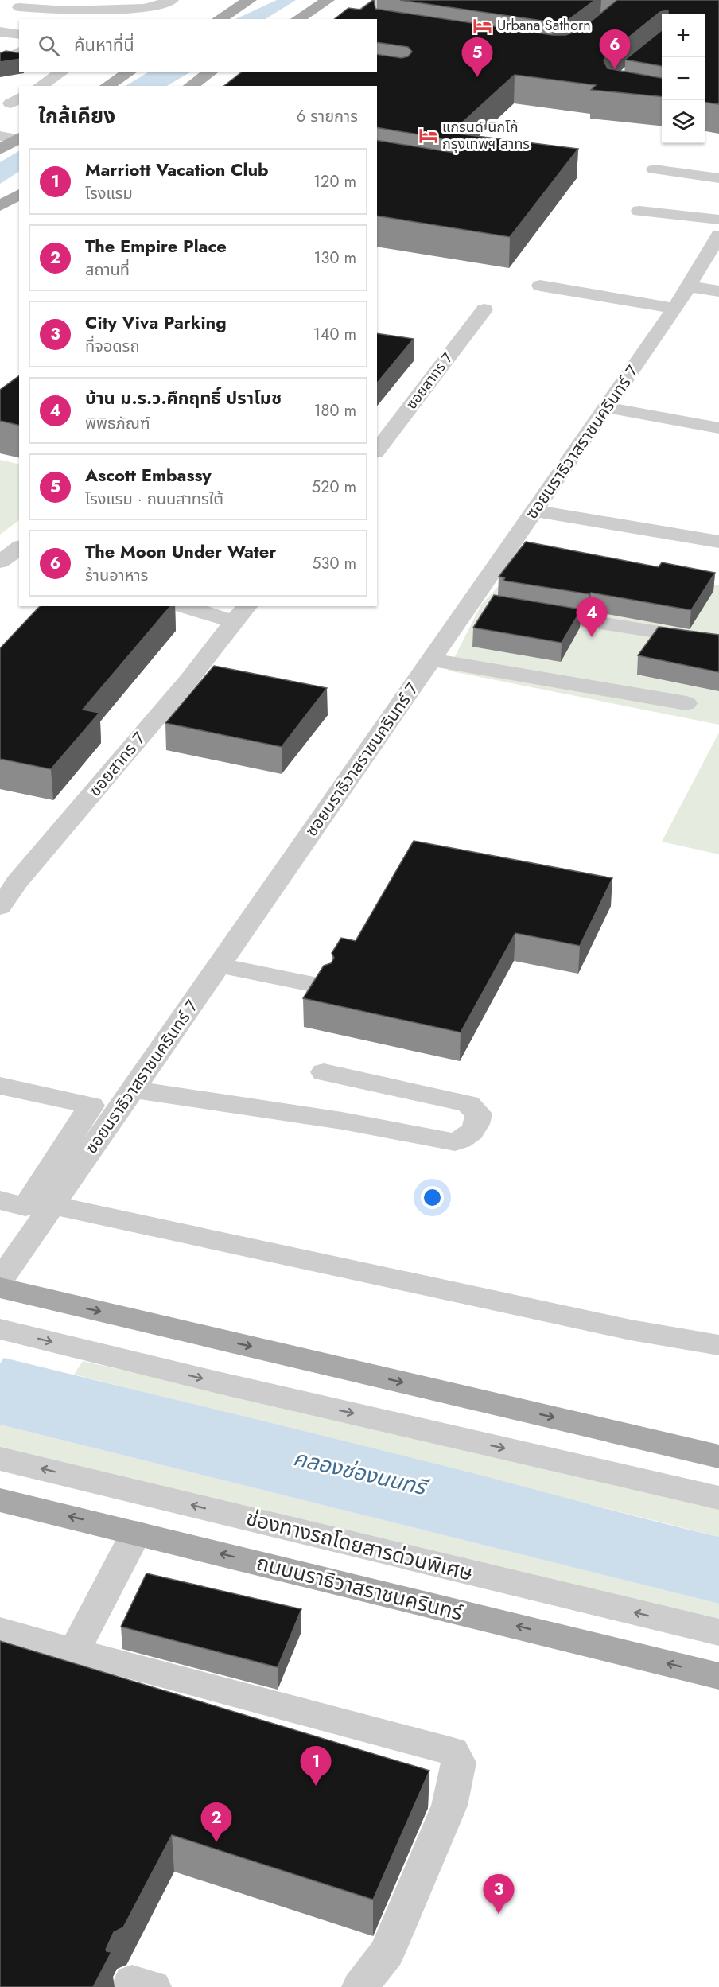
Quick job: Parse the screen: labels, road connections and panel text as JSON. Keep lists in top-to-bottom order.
{
  "streets": {
    "main road": ["ถนนนราธิวาสราชนครินทร์"],
    "street": ["ซอยสาทร 7", "ซอยนราธิวาสราชนครินทร์ 7", "ช่องทางรถโดยสารด่วนพิเศษ"]
  },
  "water": ["คลองช่องนนทรี"],
  "places": {
    "hotel": ["Urbana Sathorn", "แกรนด์ นิกโก้ กรุงเทพฯ สาทร"]
  },
  "page": {
    "map_buttons": ["+", "−"],
    "search": "ค้นหาที่นี่",
    "pins": [
      "6",
      "5",
      "4",
      "1",
      "2",
      "3"
    ],
    "heading": ["ใกล้เคียง", "6 รายการ"],
    "list": [
      {
        "mark": "1",
        "name": "Marriott Vacation Club",
        "note": "โรงแรม",
        "value": "120 m"
      },
      {
        "mark": "2",
        "name": "The Empire Place",
        "note": "สถานที่",
        "value": "130 m"
      },
      {
        "mark": "3",
        "name": "City Viva Parking",
        "note": "ที่จอดรถ",
        "value": "140 m"
      },
      {
        "mark": "4",
        "name": "บ้าน ม.ร.ว.คึกฤทธิ์ ปราโมช",
        "note": "พิพิธภัณฑ์",
        "value": "180 m"
      },
      {
        "mark": "5",
        "name": "Ascott Embassy",
        "note": "โรงแรม · ถนนสาทรใต้",
        "value": "520 m"
      },
      {
        "mark": "6",
        "name": "The Moon Under Water",
        "note": "ร้านอาหาร",
        "value": "530 m"
      }
    ]
  }
}
